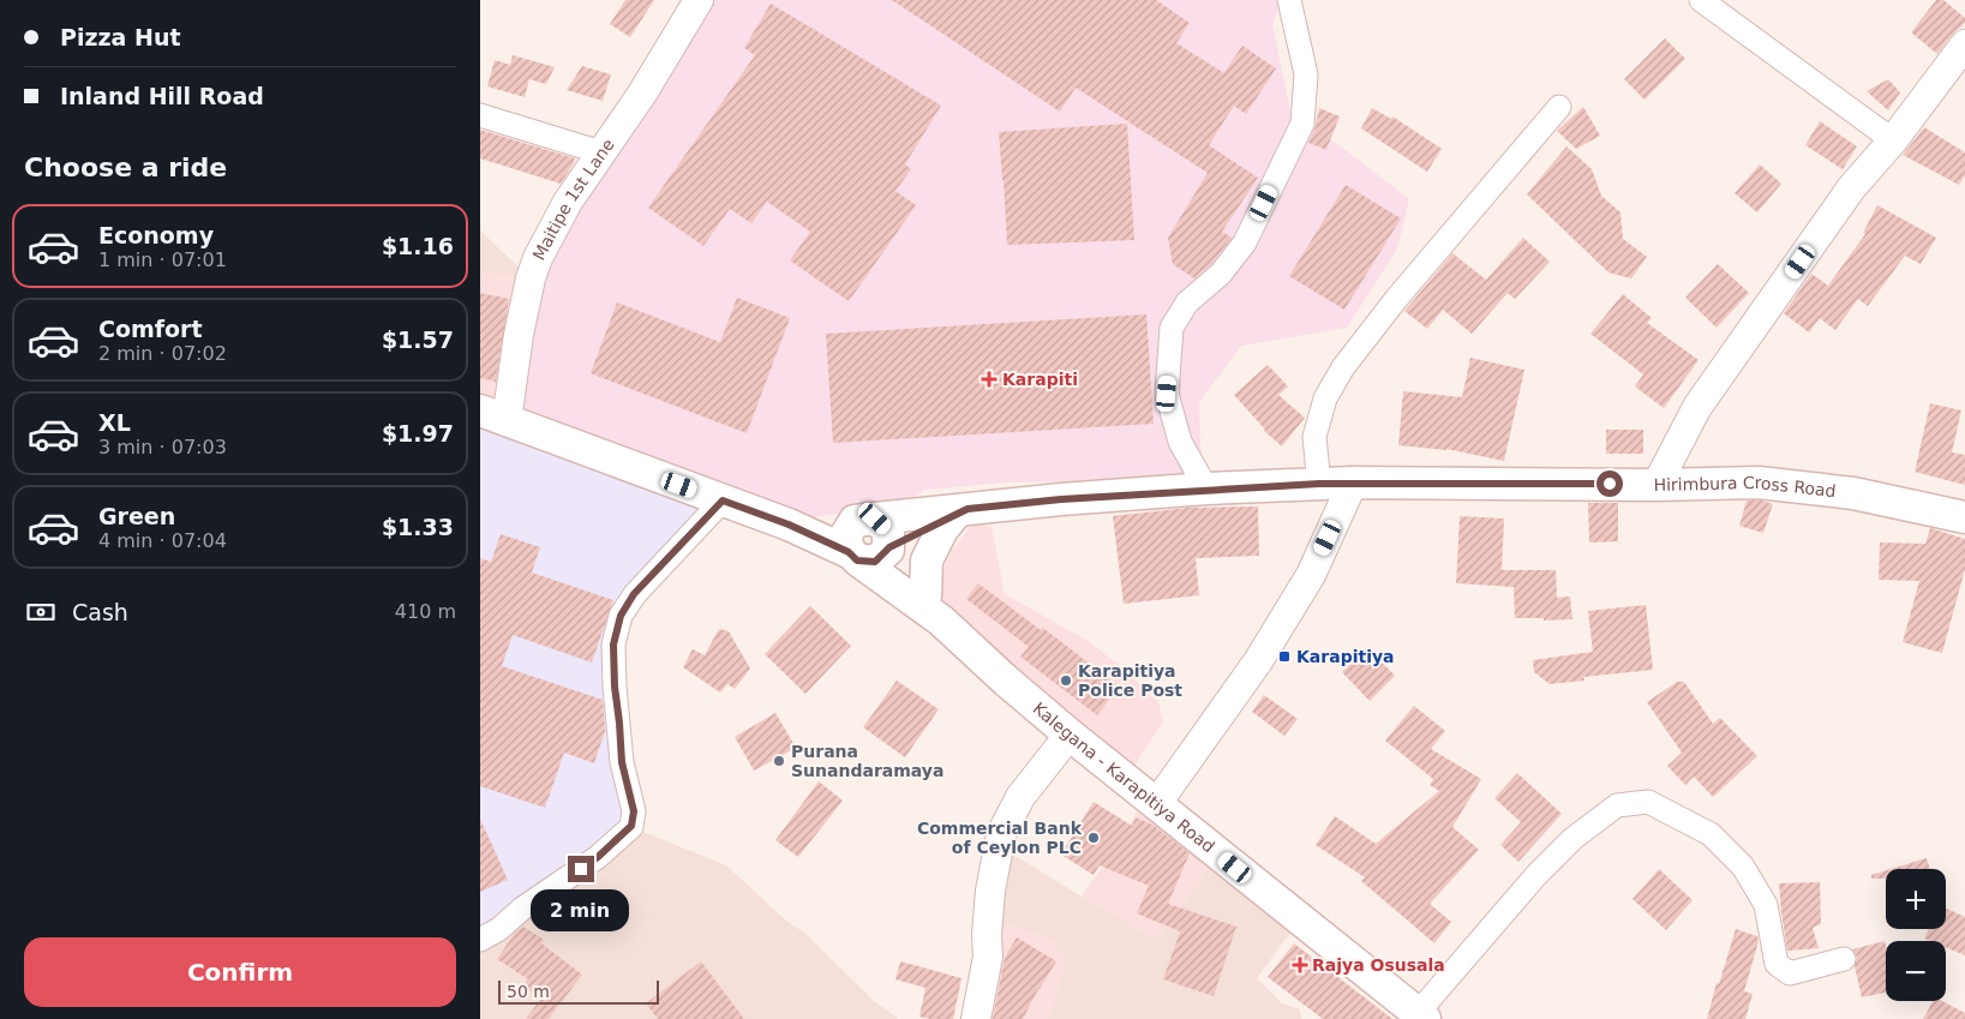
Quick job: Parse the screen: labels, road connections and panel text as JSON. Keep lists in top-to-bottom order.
{
  "streets": {
    "main road": ["Hirimbura Cross Road", "Kalegana - Karapitiya Road"],
    "street": ["Maitipe 1st Lane"]
  },
  "crossings": [
    ["Maitipe 1st Lane", "Kalegana - Karapitiya Road"],
    ["Hirimbura Cross Road", "Kalegana - Karapitiya Road"]
  ],
  "places": {
    "health": ["Karapiti", "Rajya Osusala"],
    "transit": ["Karapitiya"],
    "other": ["Karapitiya Police Post", "Purana Sunandaramaya", "Commercial Bank of Ceylon PLC"]
  },
  "scale_bar": "50 m",
  "page": {
    "banner": ["Pizza Hut", "Inland Hill Road"],
    "heading": "Choose a ride",
    "list": [
      {
        "name": "Economy",
        "note": "1 min · 07:01",
        "value": "$1.16"
      },
      {
        "name": "Comfort",
        "note": "2 min · 07:02",
        "value": "$1.57"
      },
      {
        "name": "XL",
        "note": "3 min · 07:03",
        "value": "$1.97"
      },
      {
        "name": "Green",
        "note": "4 min · 07:04",
        "value": "$1.33"
      }
    ],
    "pay": ["Cash", "410 m"],
    "map_buttons": ["+", "−"],
    "bubble": "2 min",
    "buttons": "Confirm",
    "scale": "50 m"
  }
}
